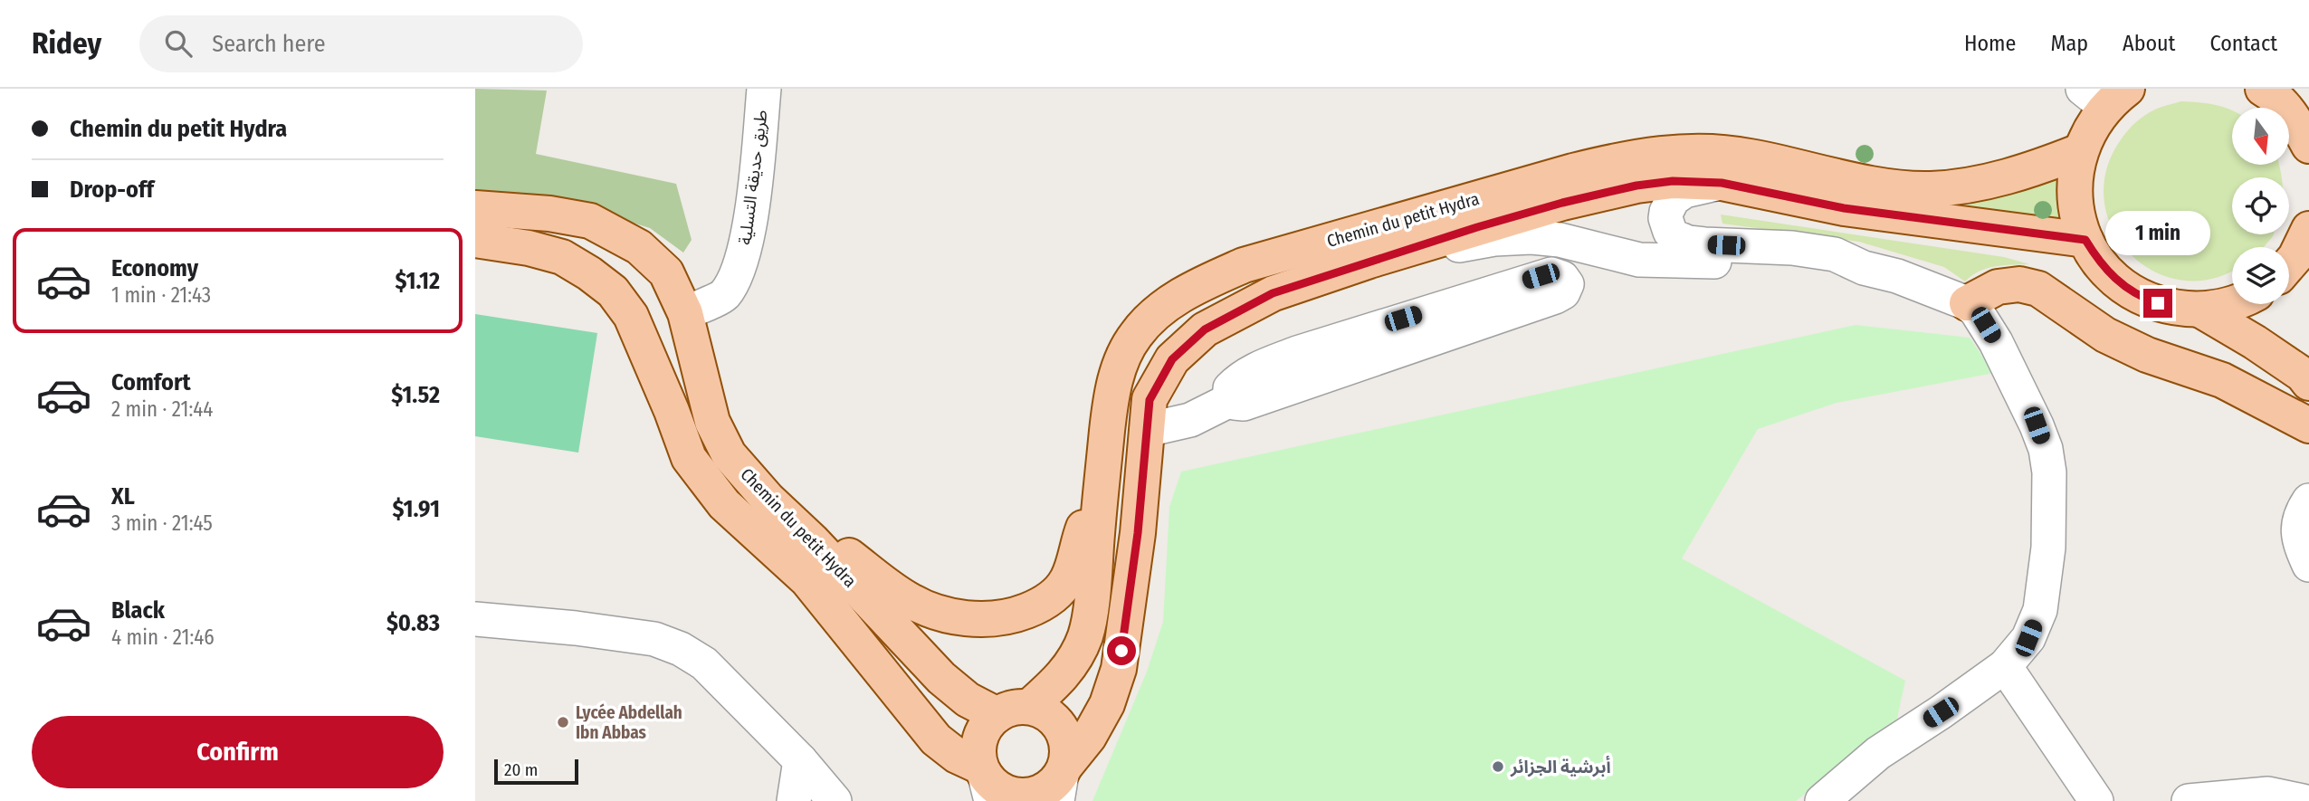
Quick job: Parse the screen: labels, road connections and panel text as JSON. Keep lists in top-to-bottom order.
{
  "streets": {
    "main road": ["Chemin du petit Hydra"],
    "street": ["طريق حديقة التسلية"]
  },
  "crossings": [
    ["طريق حديقة التسلية", "Chemin du petit Hydra"]
  ],
  "places": ["Lycée Abdellah Ibn Abbas", "أبرشية الجزائر"],
  "scale_bar": "20 m",
  "north": "bottom",
  "page": {
    "header": "Ridey",
    "search": "Search here",
    "nav": [
      "Home",
      "Map",
      "About",
      "Contact"
    ],
    "banner": ["Chemin du petit Hydra", "Drop-off"],
    "bubble": "1 min",
    "list": [
      {
        "name": "Economy",
        "note": "1 min · 21:43",
        "value": "$1.12"
      },
      {
        "name": "Comfort",
        "note": "2 min · 21:44",
        "value": "$1.52"
      },
      {
        "name": "XL",
        "note": "3 min · 21:45",
        "value": "$1.91"
      },
      {
        "name": "Black",
        "note": "4 min · 21:46",
        "value": "$0.83"
      }
    ],
    "buttons": "Confirm",
    "scale": "20 m"
  }
}
